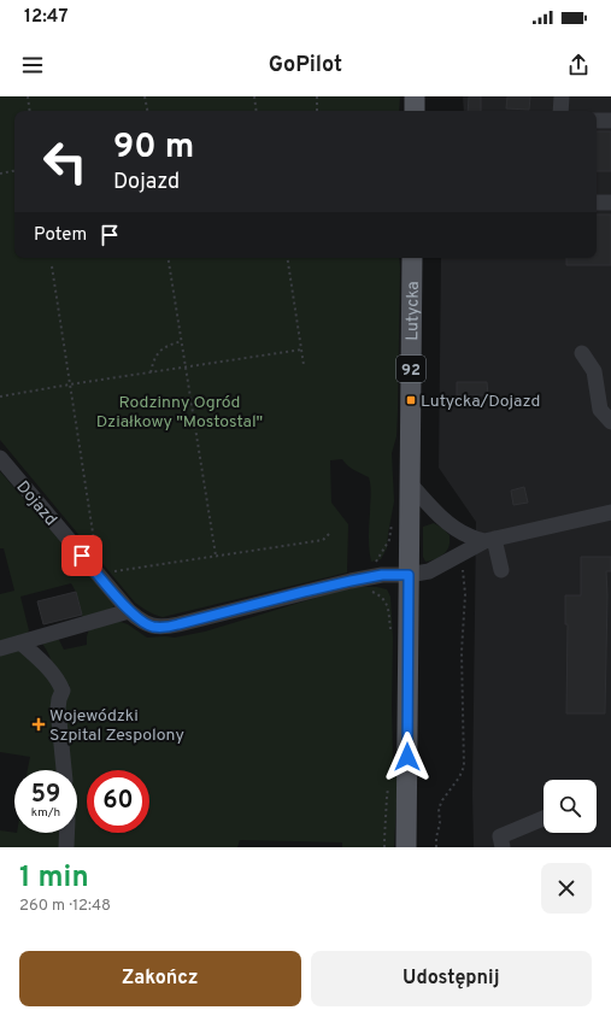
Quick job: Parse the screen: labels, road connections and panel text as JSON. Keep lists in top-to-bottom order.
{
  "streets": {
    "main road": ["Lutycka", "92"],
    "street": ["Dojazd"]
  },
  "crossings": [
    ["Lutycka", "Dojazd"]
  ],
  "parks": ["Rodzinny Ogród Działkowy \"Mostostal\""],
  "places": {
    "transit": ["Lutycka/Dojazd"],
    "health": ["Wojewódzki Szpital Zespolony"]
  },
  "page": {
    "status": "12:47",
    "header": "GoPilot",
    "turn": ["90 m", "Dojazd"],
    "then": "Potem",
    "speed": "59 km/h",
    "limit": "60",
    "heading": ["1 min", "260 m · 12:48"],
    "buttons": ["Zakończ", "Udostępnij"]
  }
}
